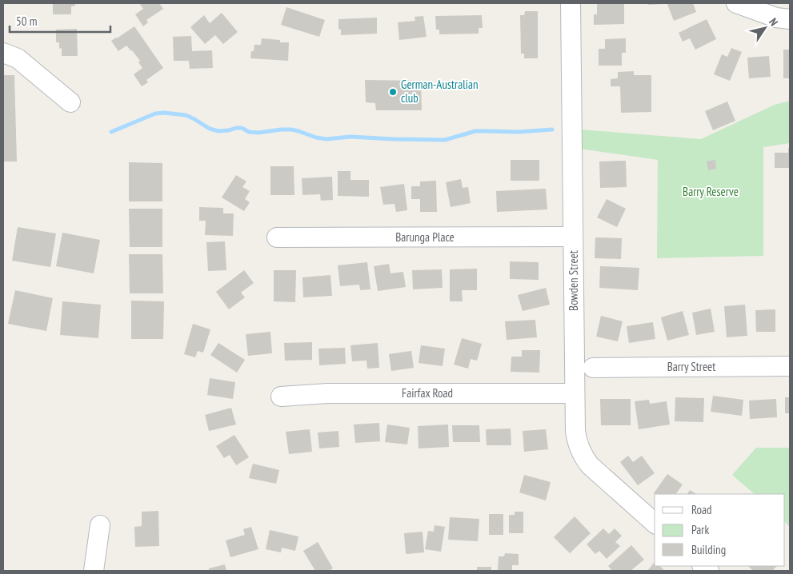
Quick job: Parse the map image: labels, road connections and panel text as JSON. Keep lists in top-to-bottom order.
{
  "streets": {
    "street": [
      "Barunga Place",
      "Bowden Street",
      "Barry Street",
      "Fairfax Road"
    ]
  },
  "crossings": [
    ["Barunga Place", "Bowden Street"],
    ["Bowden Street", "Fairfax Road"]
  ],
  "parks": ["Barry Reserve"],
  "places": ["German-Australian club"],
  "legend": ["Road", "Park", "Building"],
  "scale_bar": "50 m",
  "north": "top right"
}
